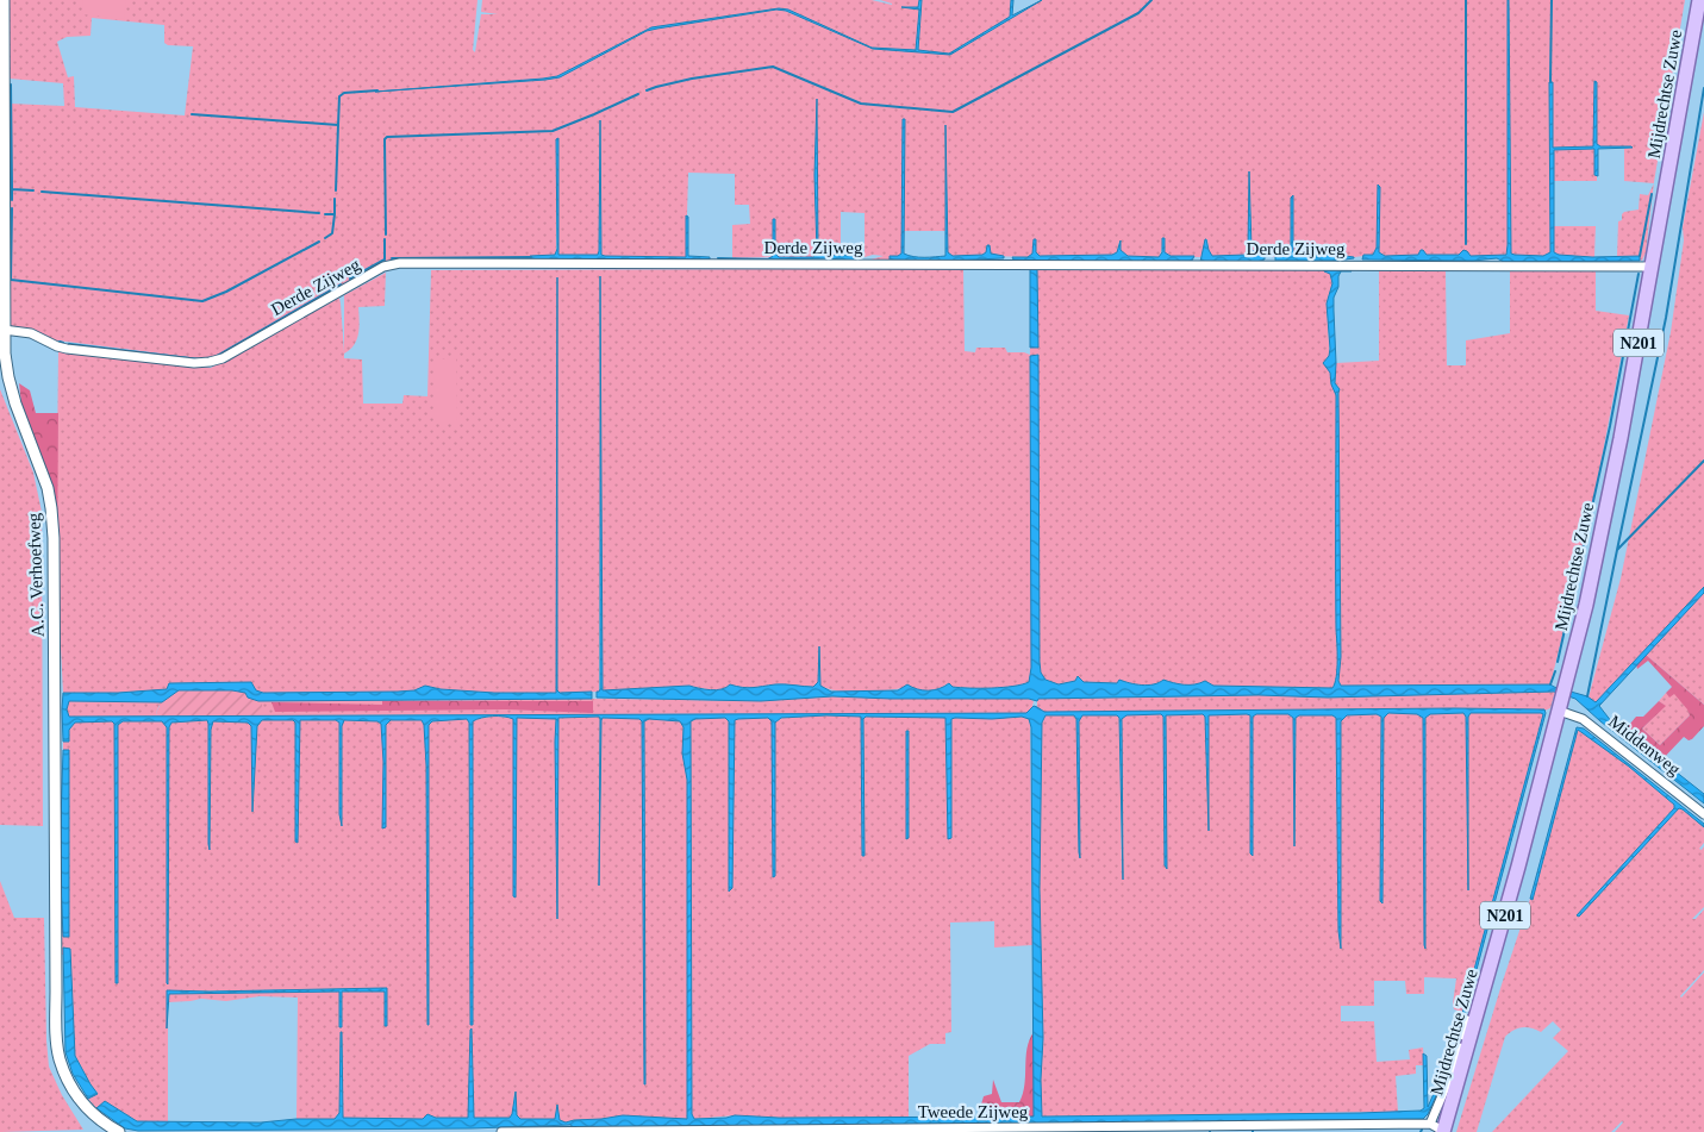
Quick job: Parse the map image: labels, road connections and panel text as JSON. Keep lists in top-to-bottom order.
{
  "streets": {
    "main road": ["Mijdrechtse Zuwe", "N201"],
    "street": [
      "Derde Zijweg",
      "A.C. Verhoefweg",
      "Middenweg",
      "Tweede Zijweg"
    ]
  },
  "crossings": [
    ["Mijdrechtse Zuwe", "Derde Zijweg"],
    ["Mijdrechtse Zuwe", "Middenweg"],
    ["Mijdrechtse Zuwe", "Tweede Zijweg"],
    ["Derde Zijweg", "A.C. Verhoefweg"]
  ]
}
